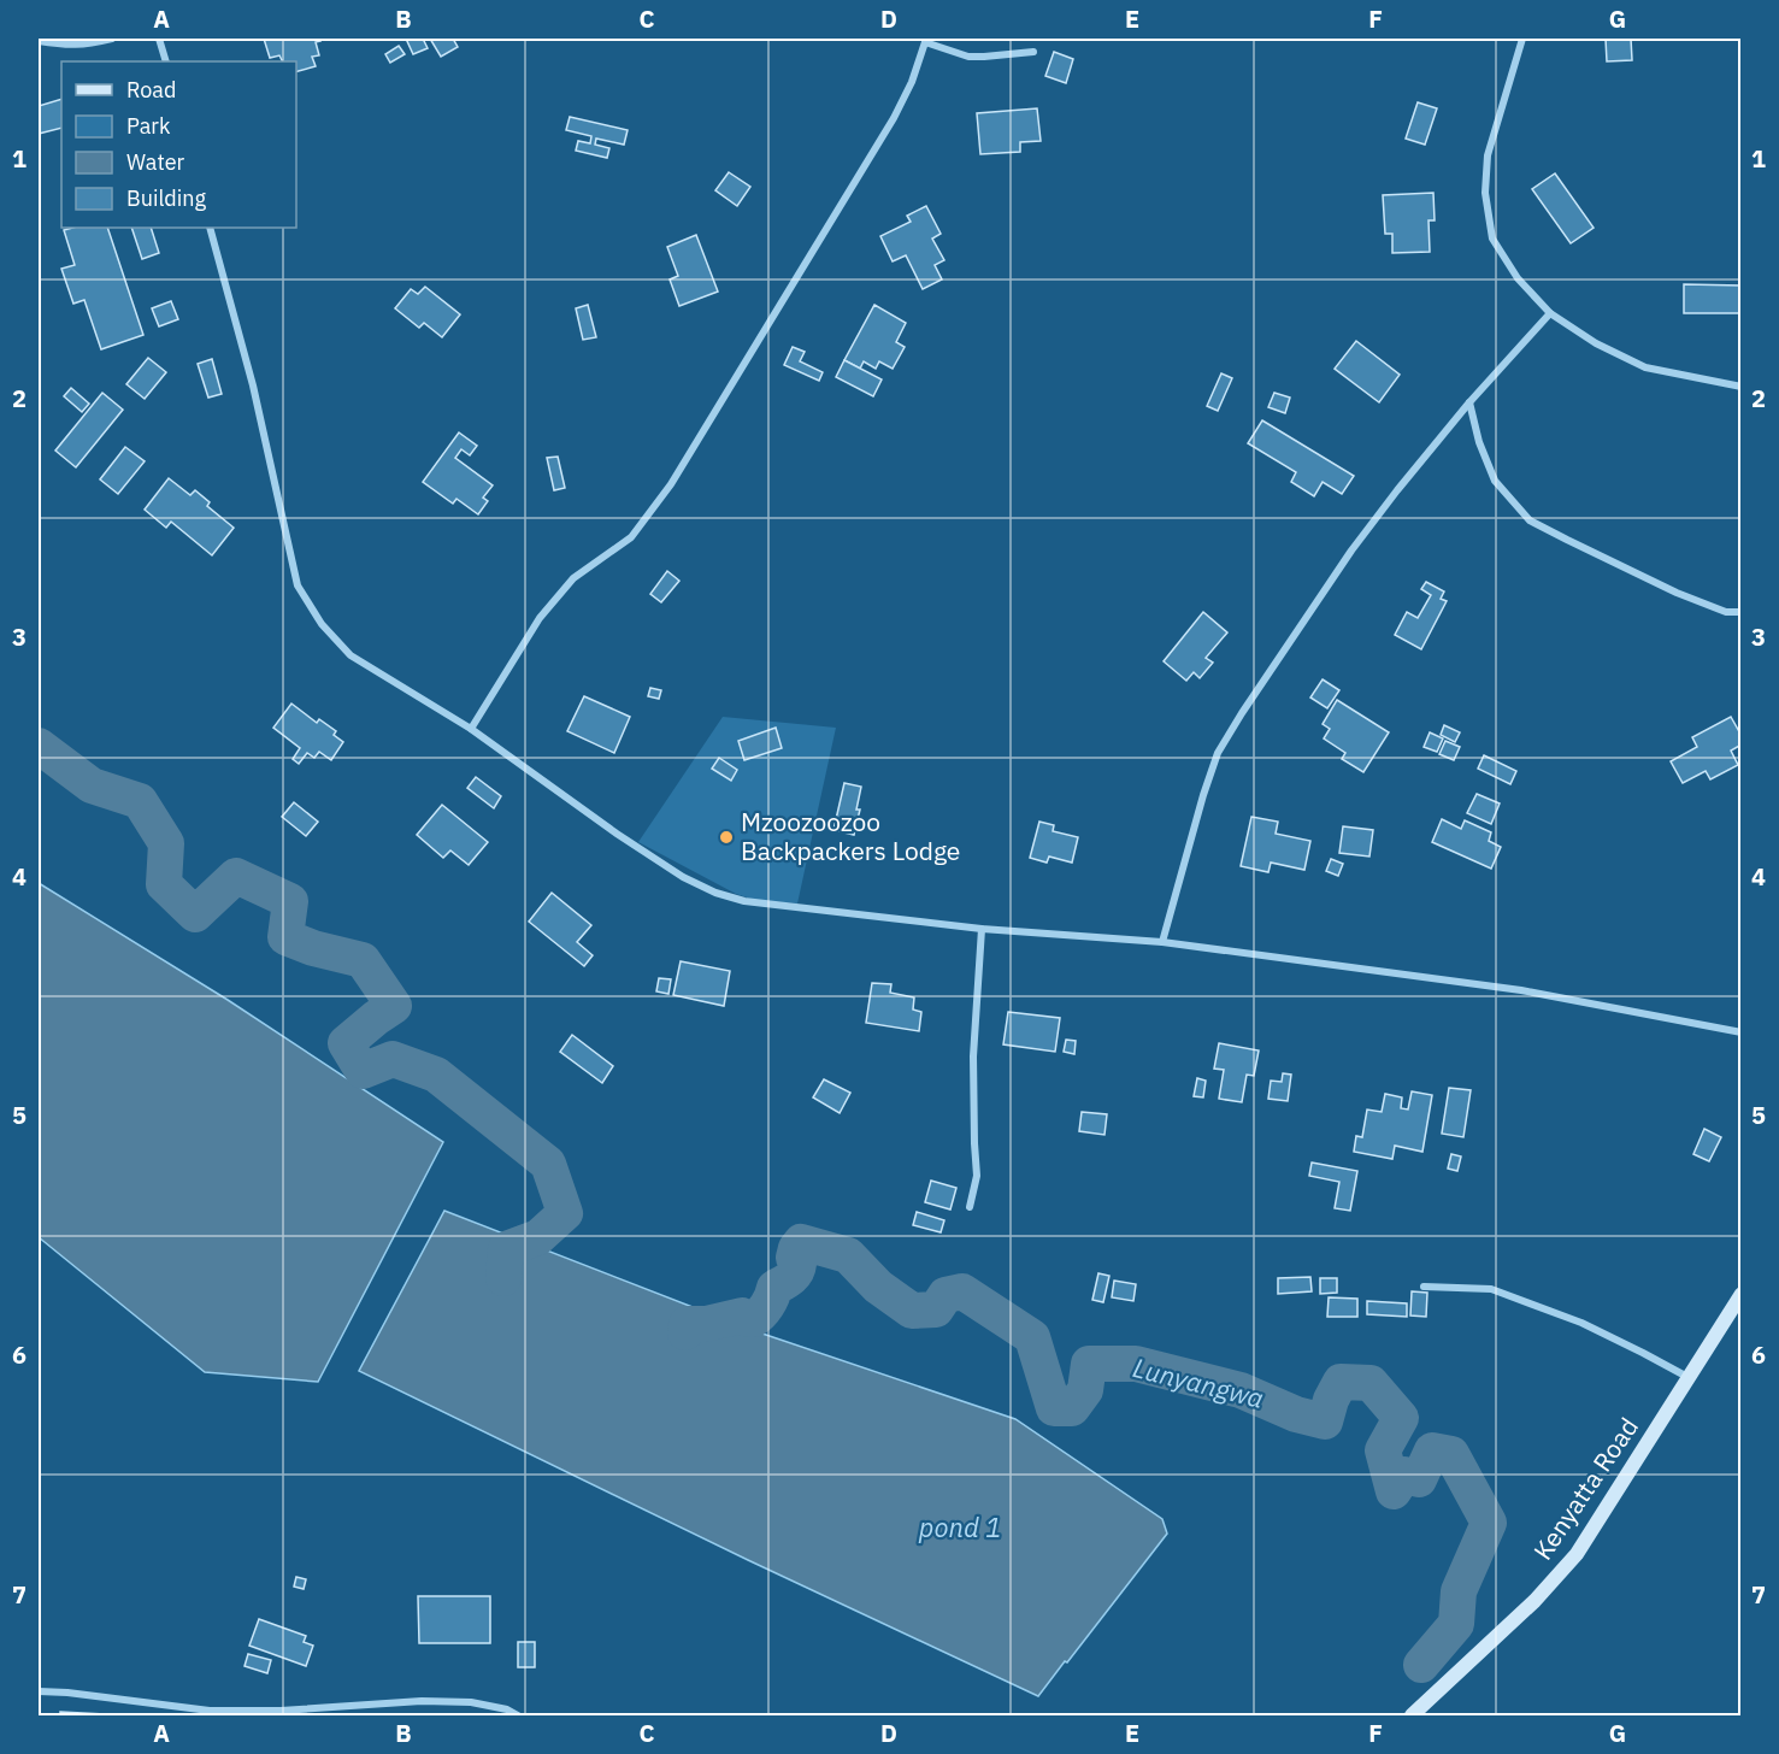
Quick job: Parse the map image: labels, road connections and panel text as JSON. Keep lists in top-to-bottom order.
{
  "streets": {
    "street": ["Kenyatta Road"]
  },
  "water": ["Lunyangwa", "pond 1"],
  "places": ["Mzoozoozoo Backpackers Lodge"],
  "legend": [
    "Road",
    "Park",
    "Water",
    "Building"
  ],
  "grid": {
    "columns": [
      "A",
      "B",
      "C",
      "D",
      "E",
      "F",
      "G"
    ],
    "rows": [
      "1",
      "2",
      "3",
      "4",
      "5",
      "6",
      "7"
    ]
  }
}
